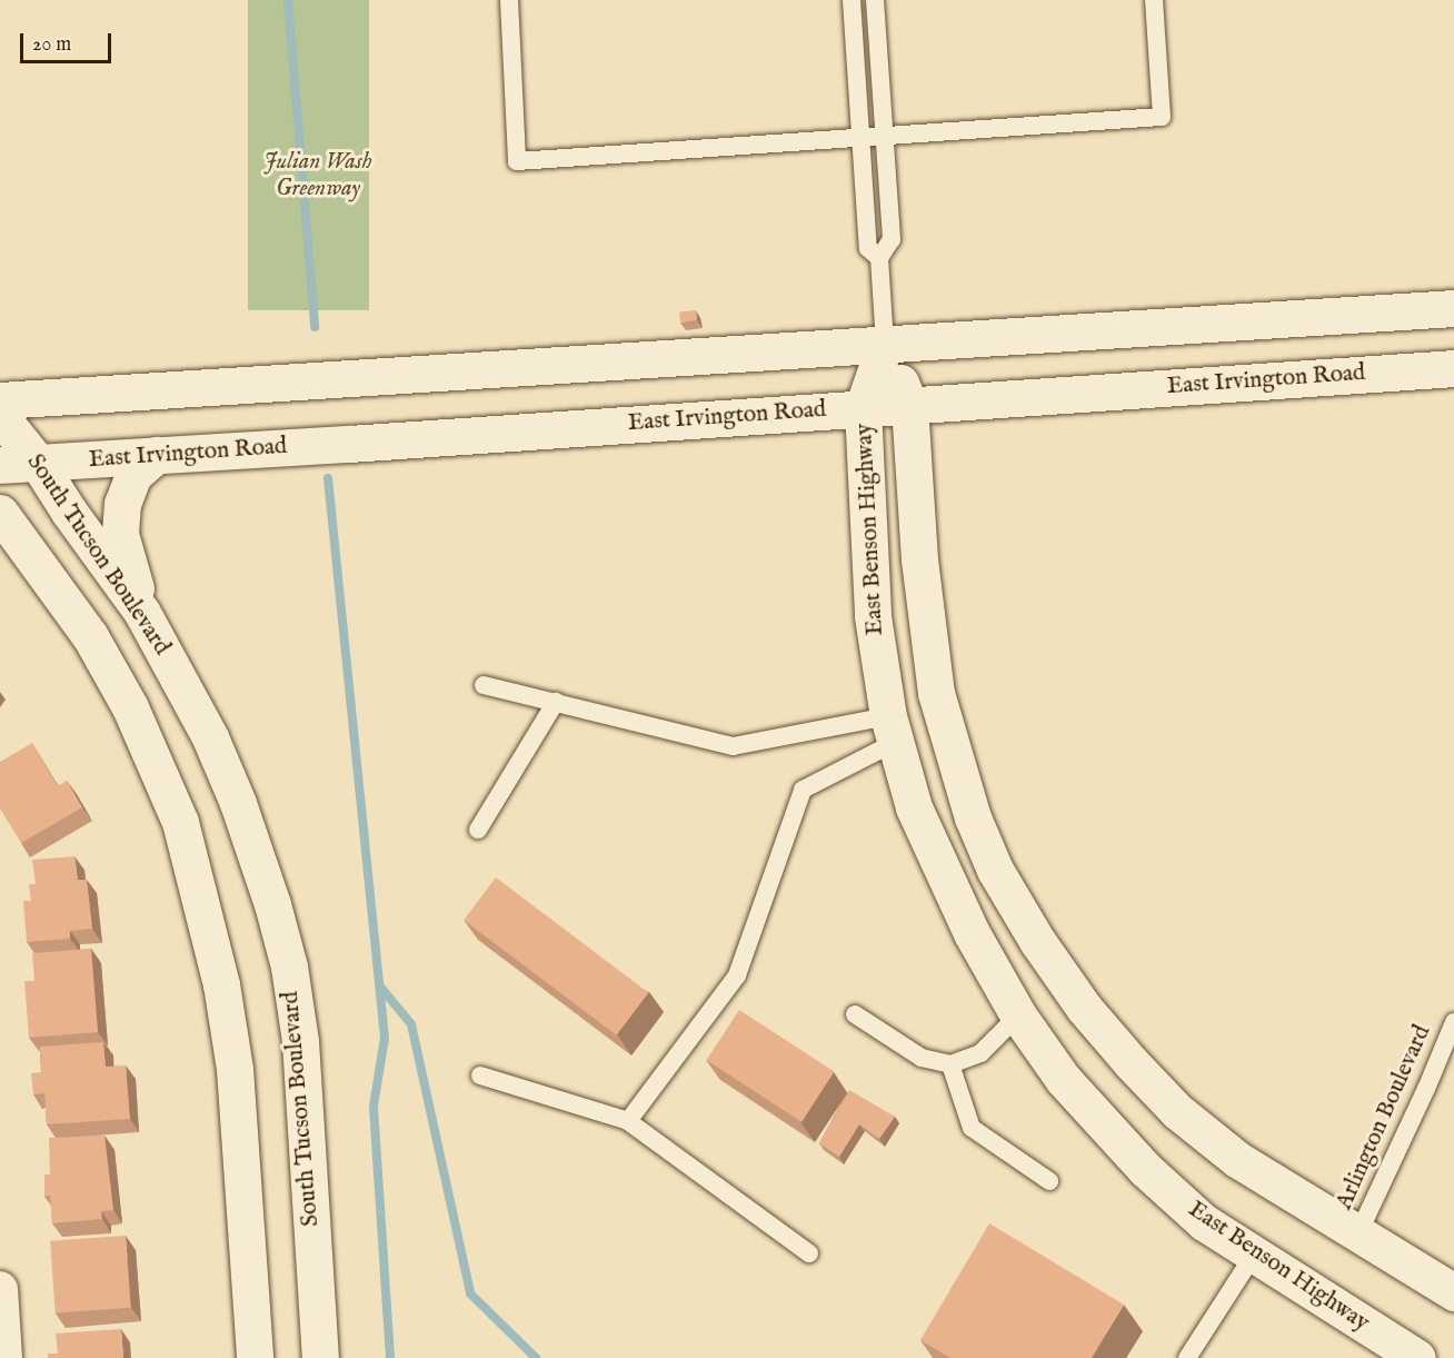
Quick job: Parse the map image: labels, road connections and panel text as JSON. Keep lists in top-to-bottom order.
{
  "streets": {
    "main road": ["East Irvington Road", "East Benson Highway", "South Tucson Boulevard"],
    "lane": ["Arlington Boulevard"]
  },
  "crossings": [
    ["East Irvington Road", "East Benson Highway"],
    ["East Irvington Road", "South Tucson Boulevard"],
    ["East Benson Highway", "Arlington Boulevard"]
  ],
  "parks": ["Julian Wash Greenway"],
  "scale_bar": "20 m"
}
